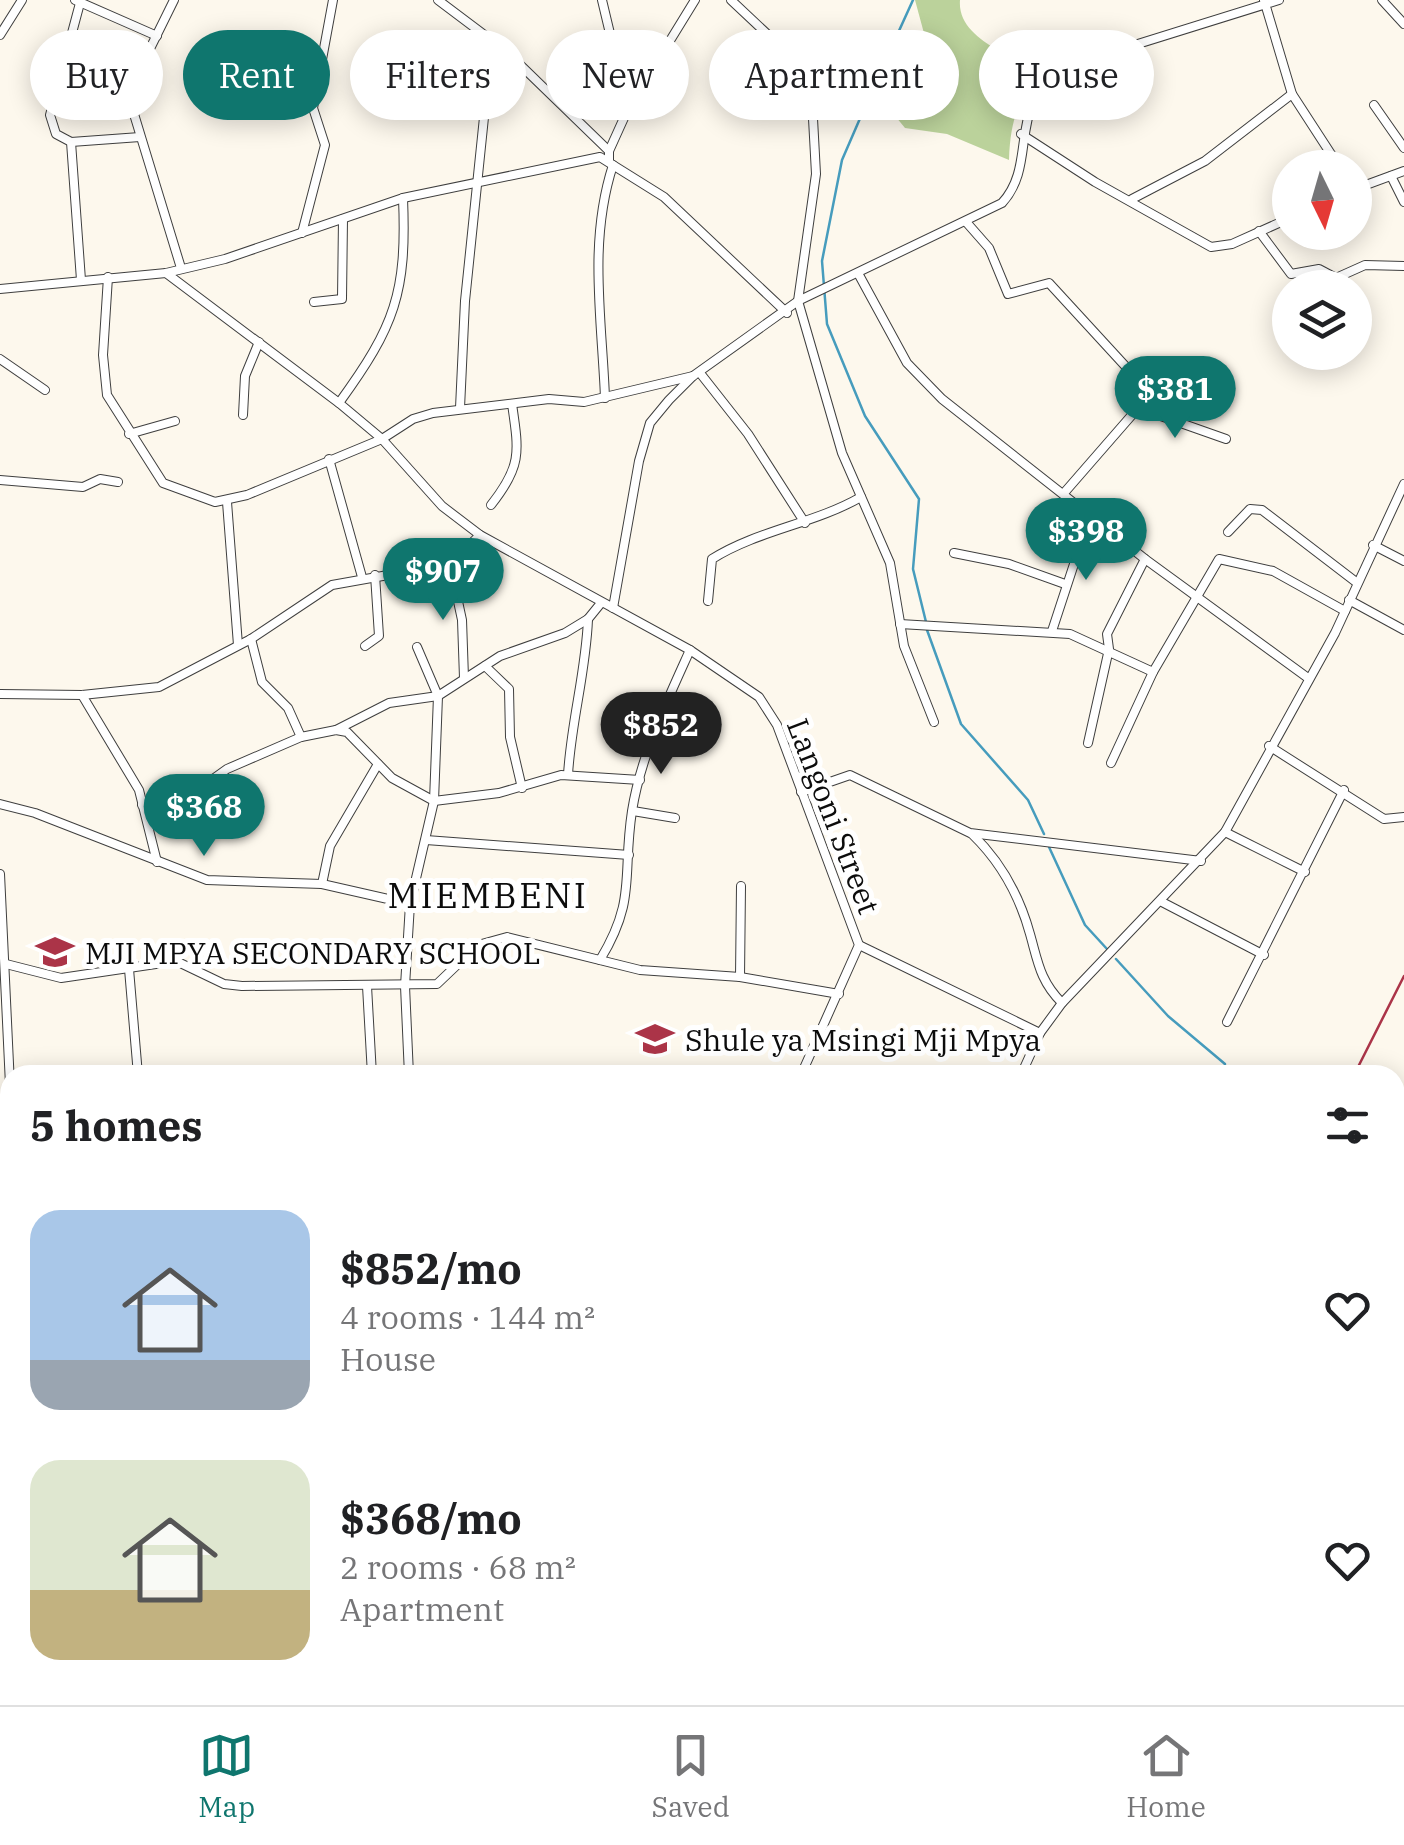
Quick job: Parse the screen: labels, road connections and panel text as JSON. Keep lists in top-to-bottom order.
{
  "streets": {
    "street": ["Langoni Street"]
  },
  "districts": ["MIEMBENI"],
  "places": {
    "school or university": ["MJI MPYA SECONDARY SCHOOL", "Shule ya Msingi Mji Mpya"]
  },
  "north": "bottom",
  "page": {
    "chip": [
      "Buy",
      "Rent",
      "Filters",
      "New",
      "Apartment",
      "House"
    ],
    "price": [
      "$381",
      "$398",
      "$907",
      "$852",
      "$368"
    ],
    "heading": "5 homes",
    "list": [
      {
        "name": "$852/mo",
        "note": "4 rooms · 144 m² · House"
      },
      {
        "name": "$368/mo",
        "note": "2 rooms · 68 m² · Apartment"
      }
    ],
    "tabs": ["Map", "Saved", "Home"]
  }
}
